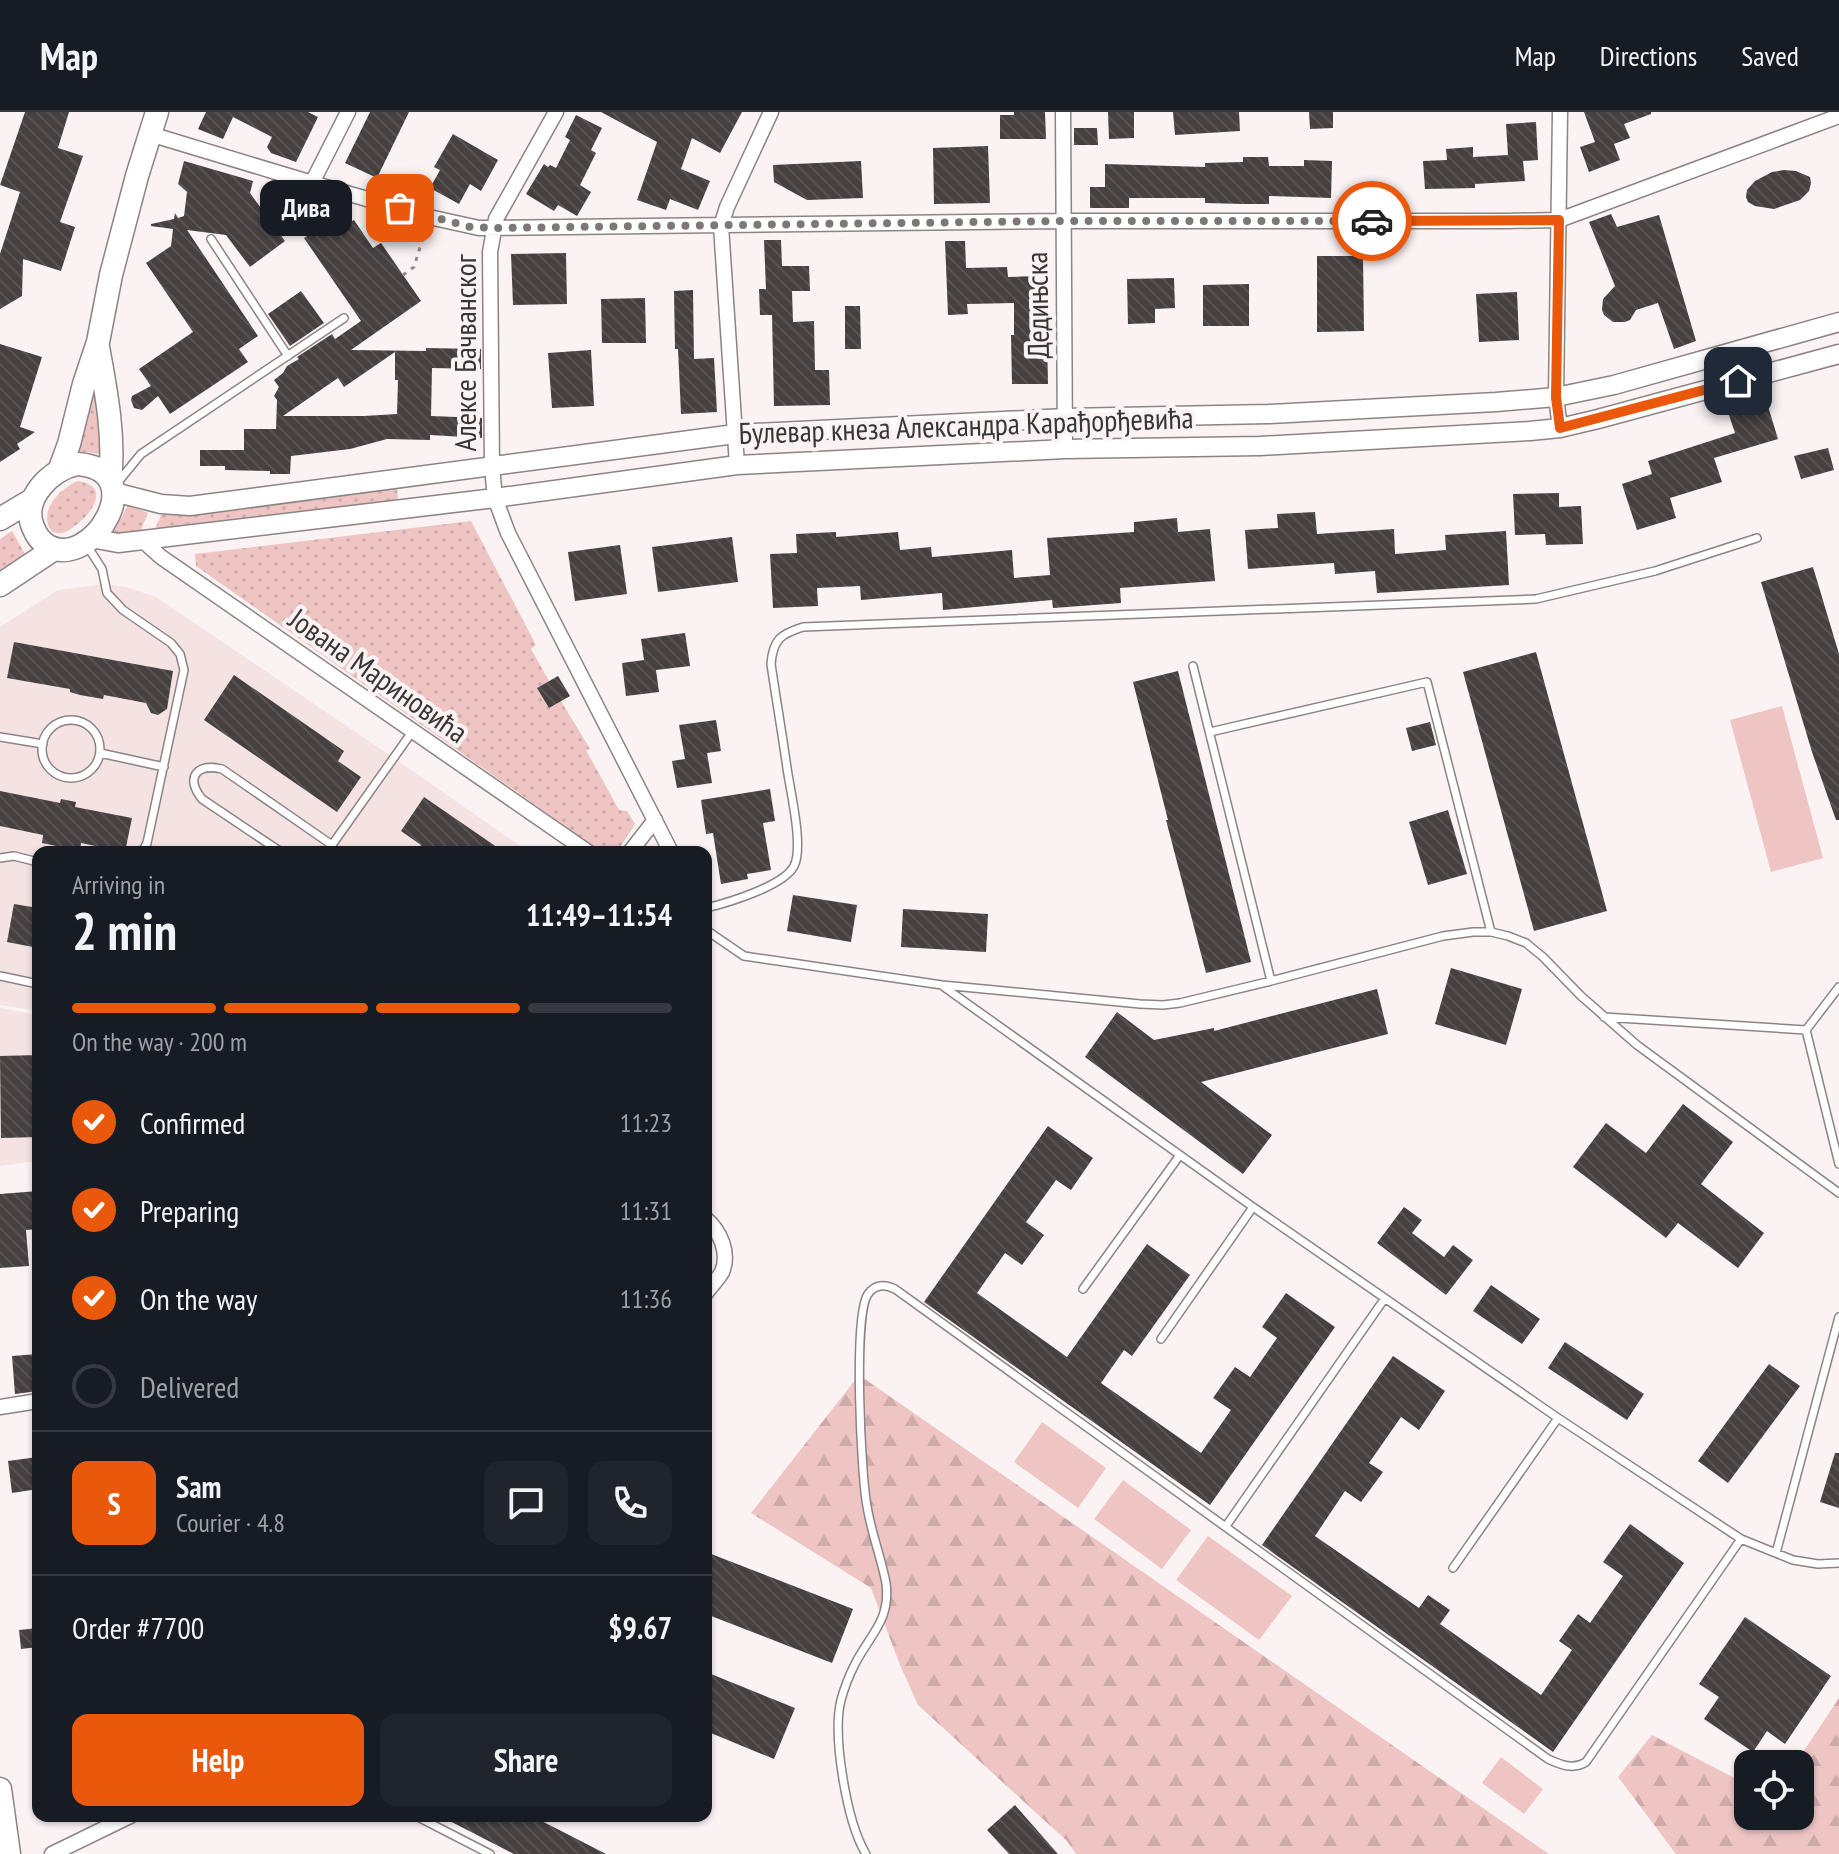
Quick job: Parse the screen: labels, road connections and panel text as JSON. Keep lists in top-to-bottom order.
{
  "streets": {
    "street": [
      "Дедињска",
      "Алексе Бачванског",
      "Булевар кнеза Александра Карађорђевића",
      "Јована Мариновића"
    ]
  },
  "crossings": [
    ["Дедињска", "Булевар кнеза Александра Карађорђевића"],
    ["Алексе Бачванског", "Булевар кнеза Александра Карађорђевића"],
    ["Булевар кнеза Александра Карађорђевића", "Јована Мариновића"]
  ],
  "places": ["Дива"],
  "page": {
    "header": "Map",
    "nav": ["Map", "Directions", "Saved"],
    "bubble": "Дива",
    "heading": ["2 min", "Arriving in", "11:49–11:54"],
    "panel": [
      "Sam",
      "Courier · 4.8",
      "Order #7700",
      "$9.67"
    ],
    "bar": "On the way · 200 m",
    "list": [
      ["Confirmed", "11:23"],
      ["Preparing", "11:31"],
      ["On the way", "11:36"],
      "Delivered"
    ],
    "round": "S",
    "buttons": ["Help", "Share"]
  }
}
